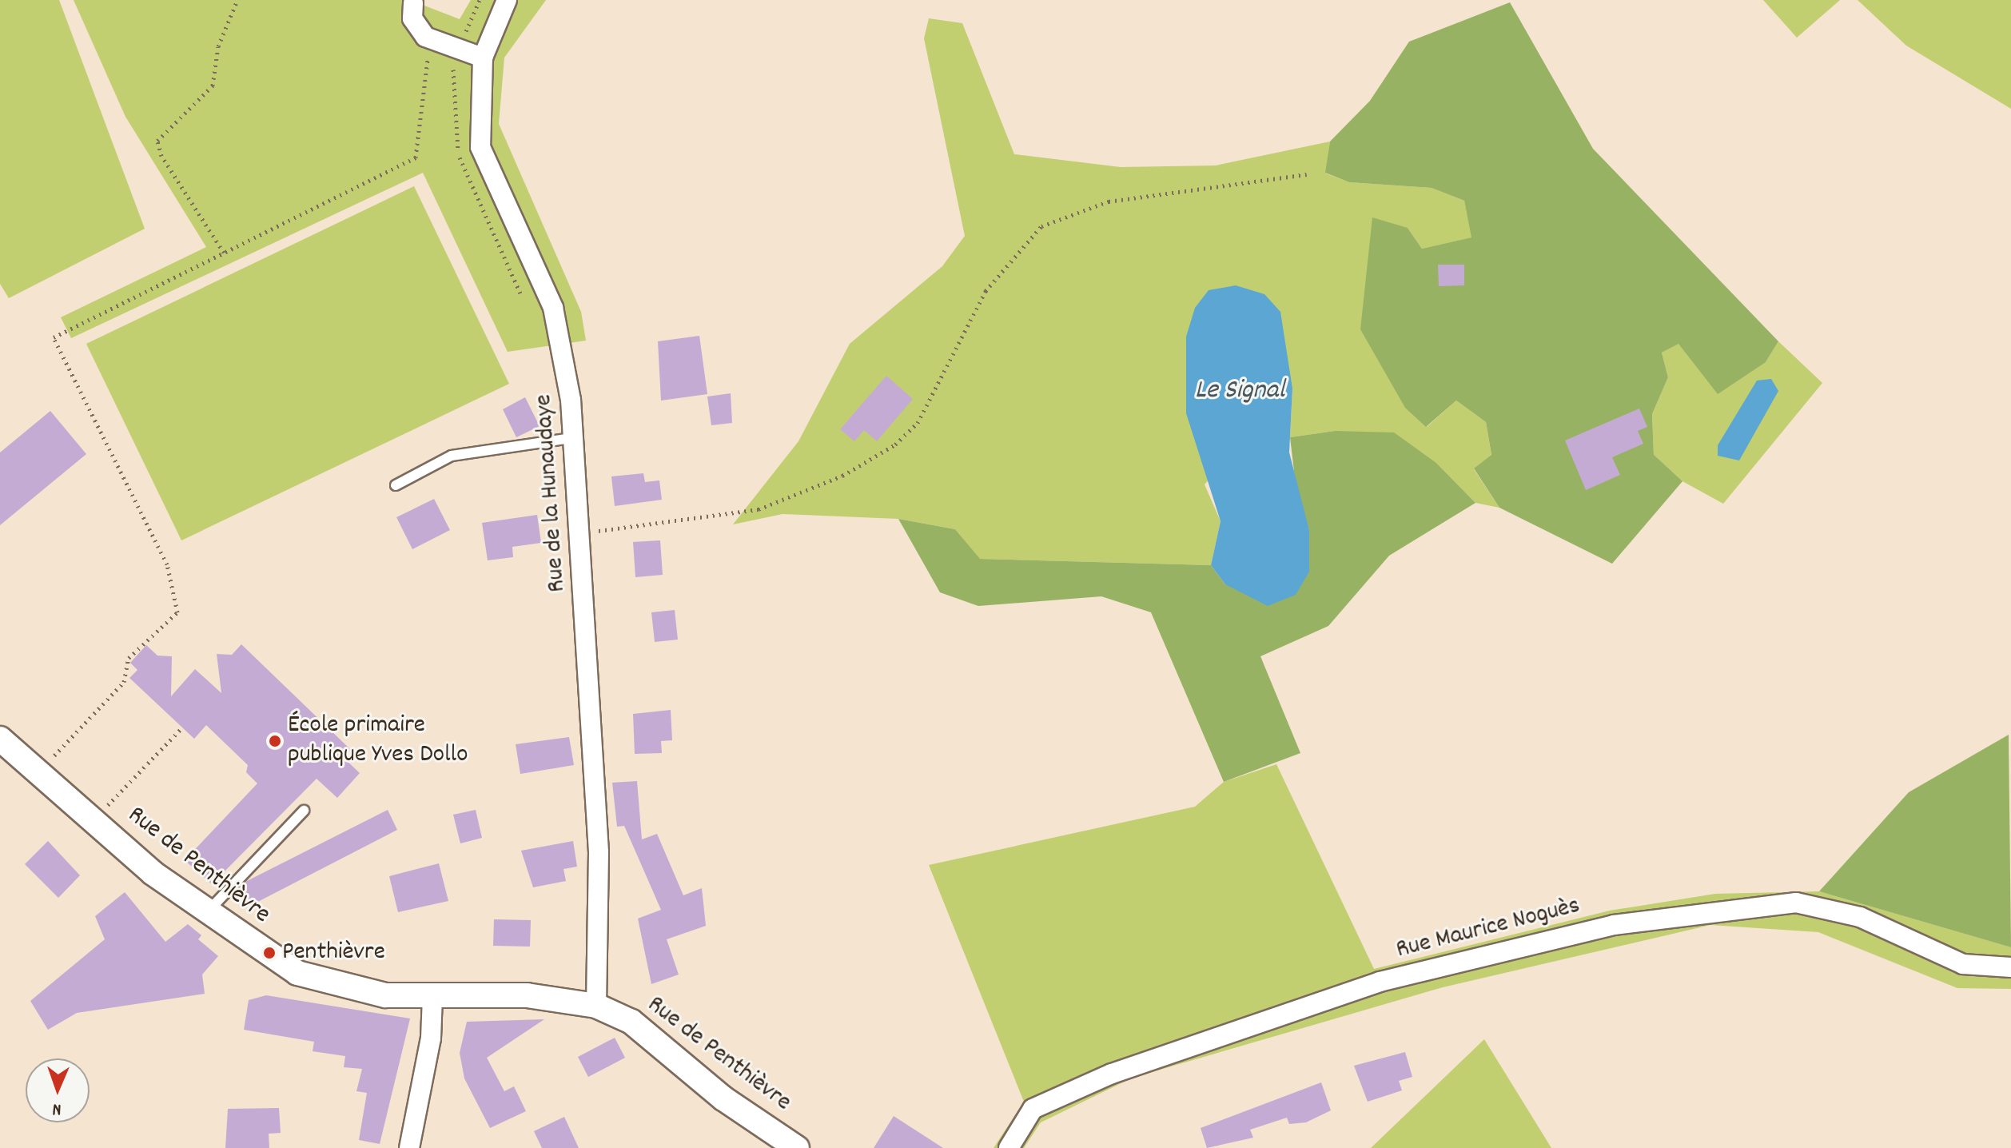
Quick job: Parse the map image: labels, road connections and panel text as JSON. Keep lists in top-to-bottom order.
{
  "streets": {
    "street": ["Rue de la Hunaudaye", "Rue de Penthièvre", "Rue Maurice Noguès"]
  },
  "crossings": [
    ["Rue de la Hunaudaye", "Rue de Penthièvre"]
  ],
  "water": ["Le Signal"],
  "places": ["École primaire publique Yves Dollo", "Penthièvre"],
  "north": "bottom"
}
